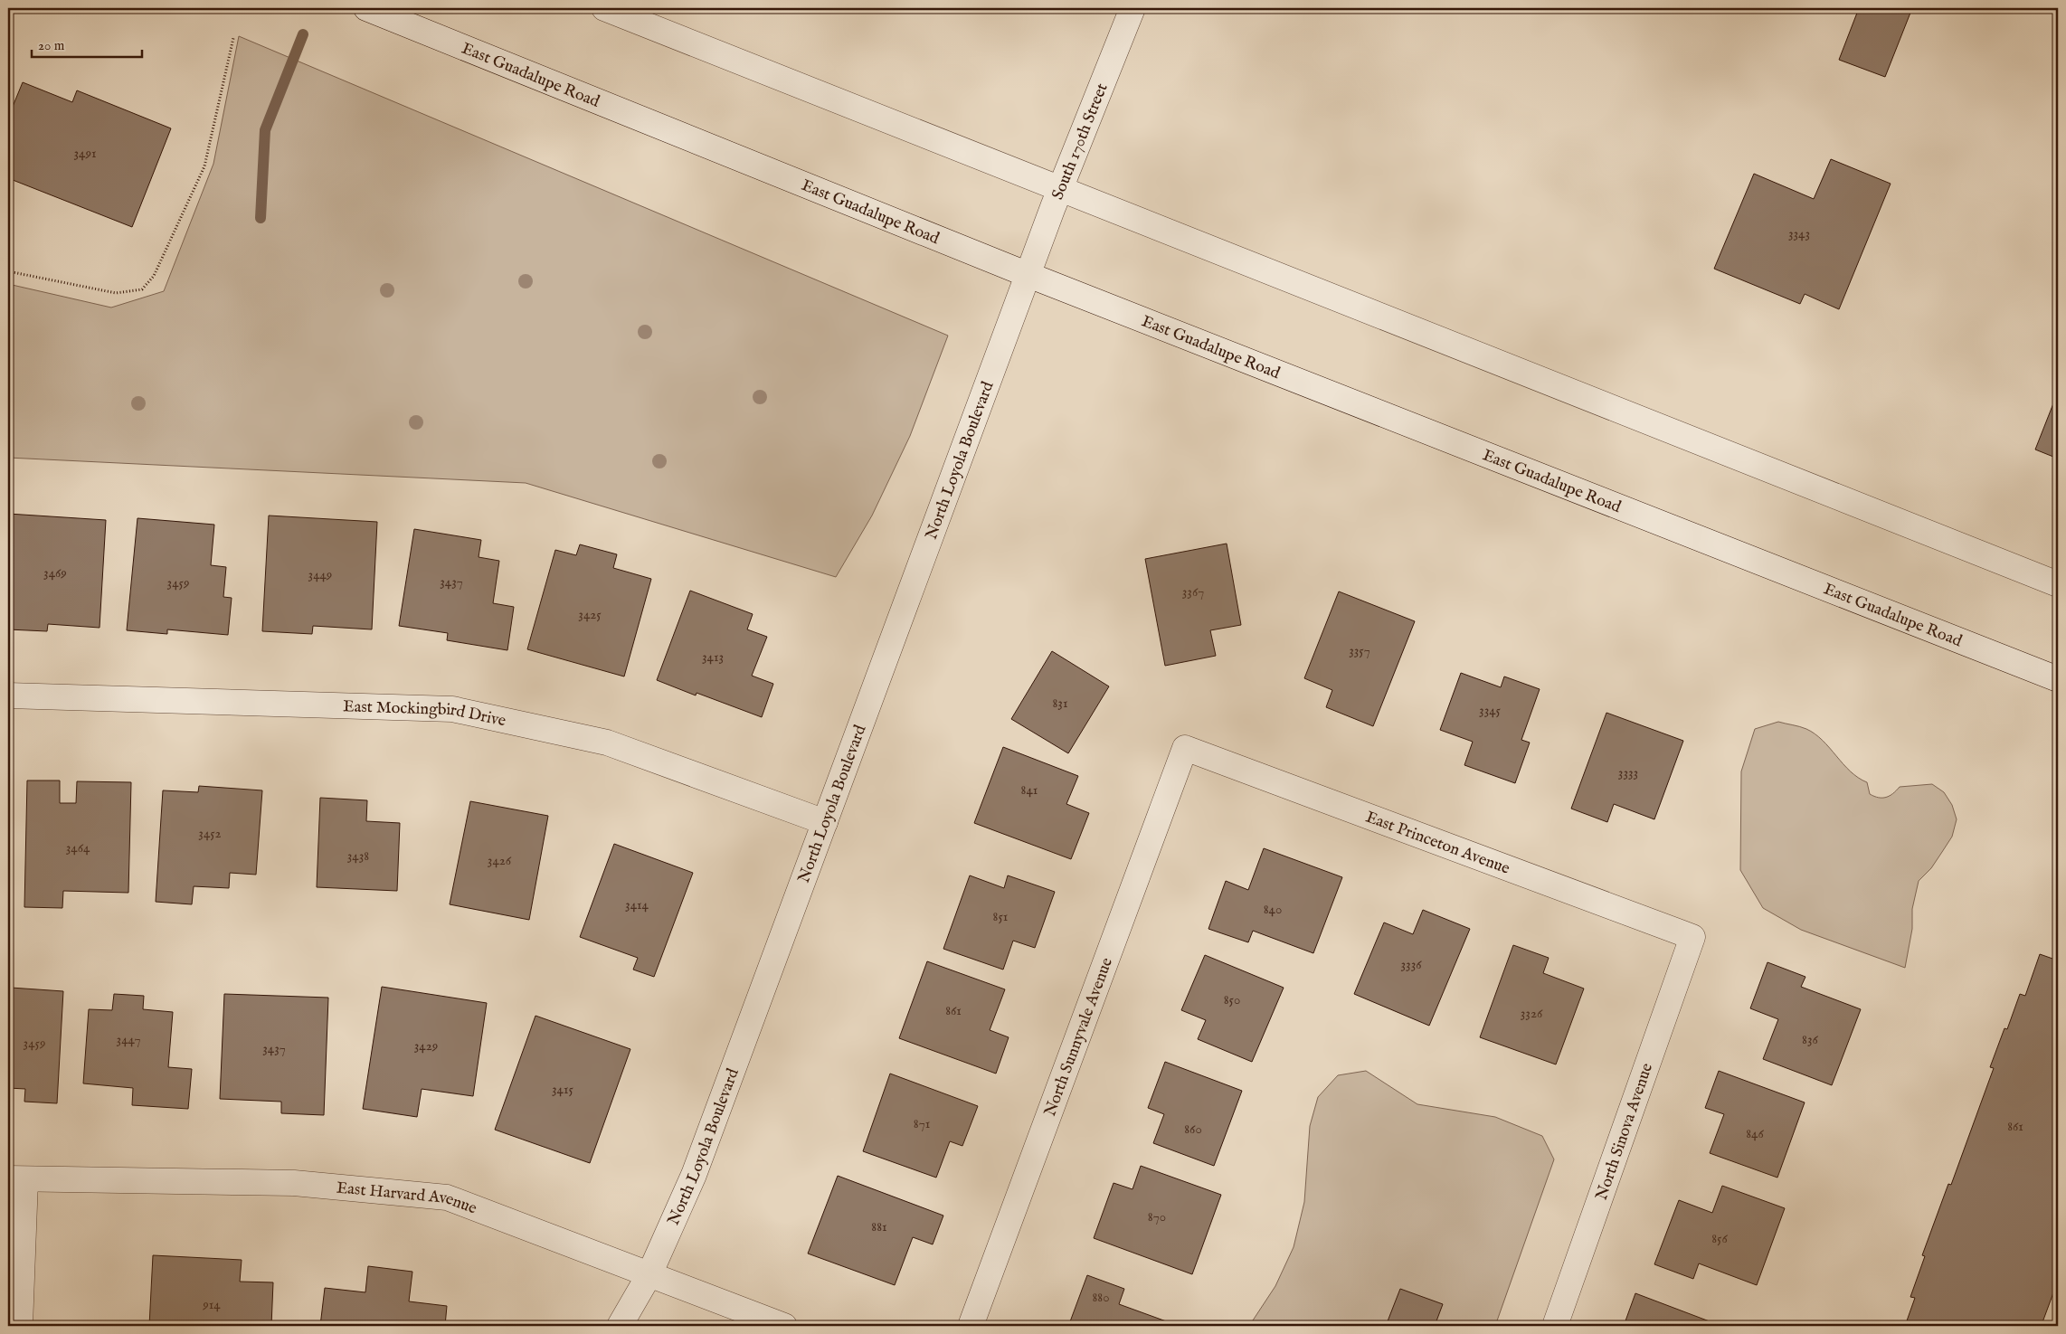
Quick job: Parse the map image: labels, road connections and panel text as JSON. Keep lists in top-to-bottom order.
{
  "streets": {
    "street": [
      "East Guadalupe Road",
      "South 170th Street",
      "North Loyola Boulevard",
      "East Mockingbird Drive",
      "East Princeton Avenue",
      "North Sunnyvale Avenue",
      "North Sinova Avenue",
      "East Harvard Avenue"
    ]
  },
  "crossings": [
    ["East Guadalupe Road", "South 170th Street"],
    ["East Guadalupe Road", "North Loyola Boulevard"],
    ["South 170th Street", "North Loyola Boulevard"],
    ["North Loyola Boulevard", "East Mockingbird Drive"],
    ["North Loyola Boulevard", "East Harvard Avenue"],
    ["East Princeton Avenue", "North Sunnyvale Avenue"],
    ["East Princeton Avenue", "North Sinova Avenue"]
  ],
  "house_numbers": [
    "3491",
    "3343",
    "3469",
    "3449",
    "3437",
    "3459",
    "3367",
    "3425",
    "3357",
    "3413",
    "831",
    "3345",
    "3333",
    "841",
    "3452",
    "3464",
    "3438",
    "3426",
    "3414",
    "840",
    "851",
    "3336",
    "850",
    "861",
    "3326",
    "3447",
    "836",
    "3459",
    "3429",
    "3437",
    "3415",
    "871",
    "861",
    "860",
    "846",
    "870",
    "881",
    "856",
    "880",
    "914"
  ],
  "scale_bar": "20 m"
}
